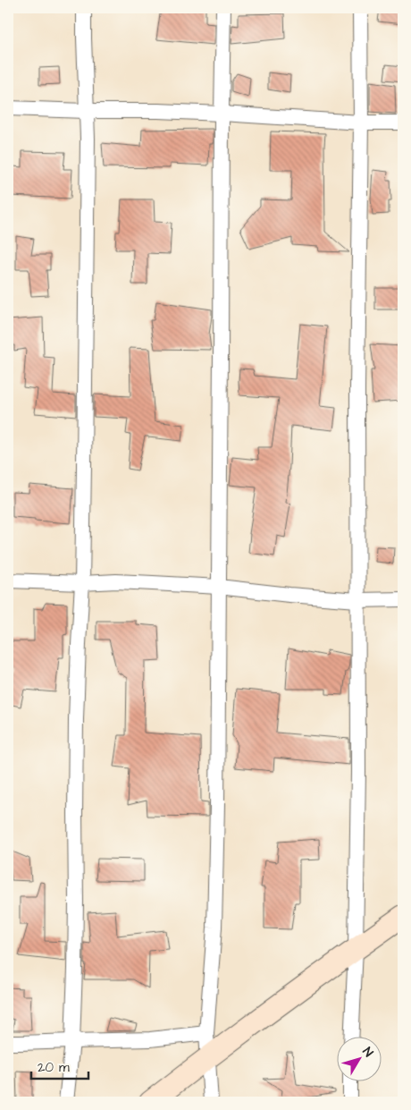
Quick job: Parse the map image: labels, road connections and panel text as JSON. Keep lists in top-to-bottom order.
{
  "scale_bar": "20 m",
  "north": "top right"
}
